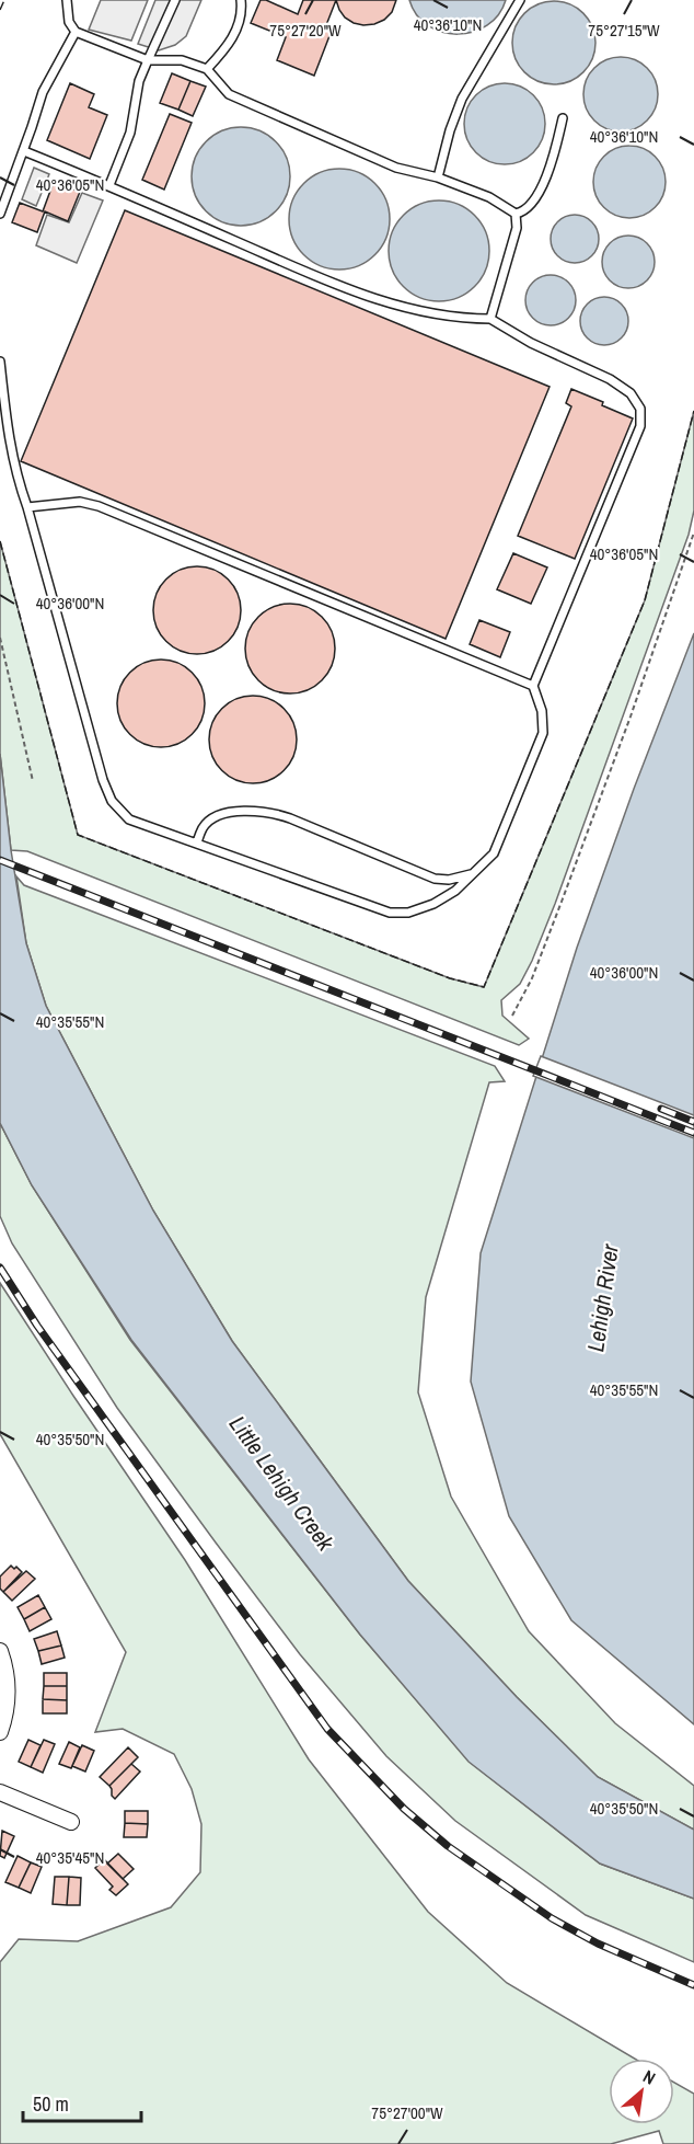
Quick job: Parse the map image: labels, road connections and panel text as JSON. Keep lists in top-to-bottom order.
{
  "water": ["Lehigh River", "Little Lehigh Creek"],
  "scale_bar": "50 m",
  "north": "top right",
  "coordinates": [
    "40°36'10\"N",
    "75°27'20\"W",
    "75°27'15\"W",
    "40°36'05\"N",
    "40°36'00\"N",
    "40°35'55\"N",
    "40°35'50\"N",
    "40°35'45\"N",
    "75°27'00\"W"
  ]
}
